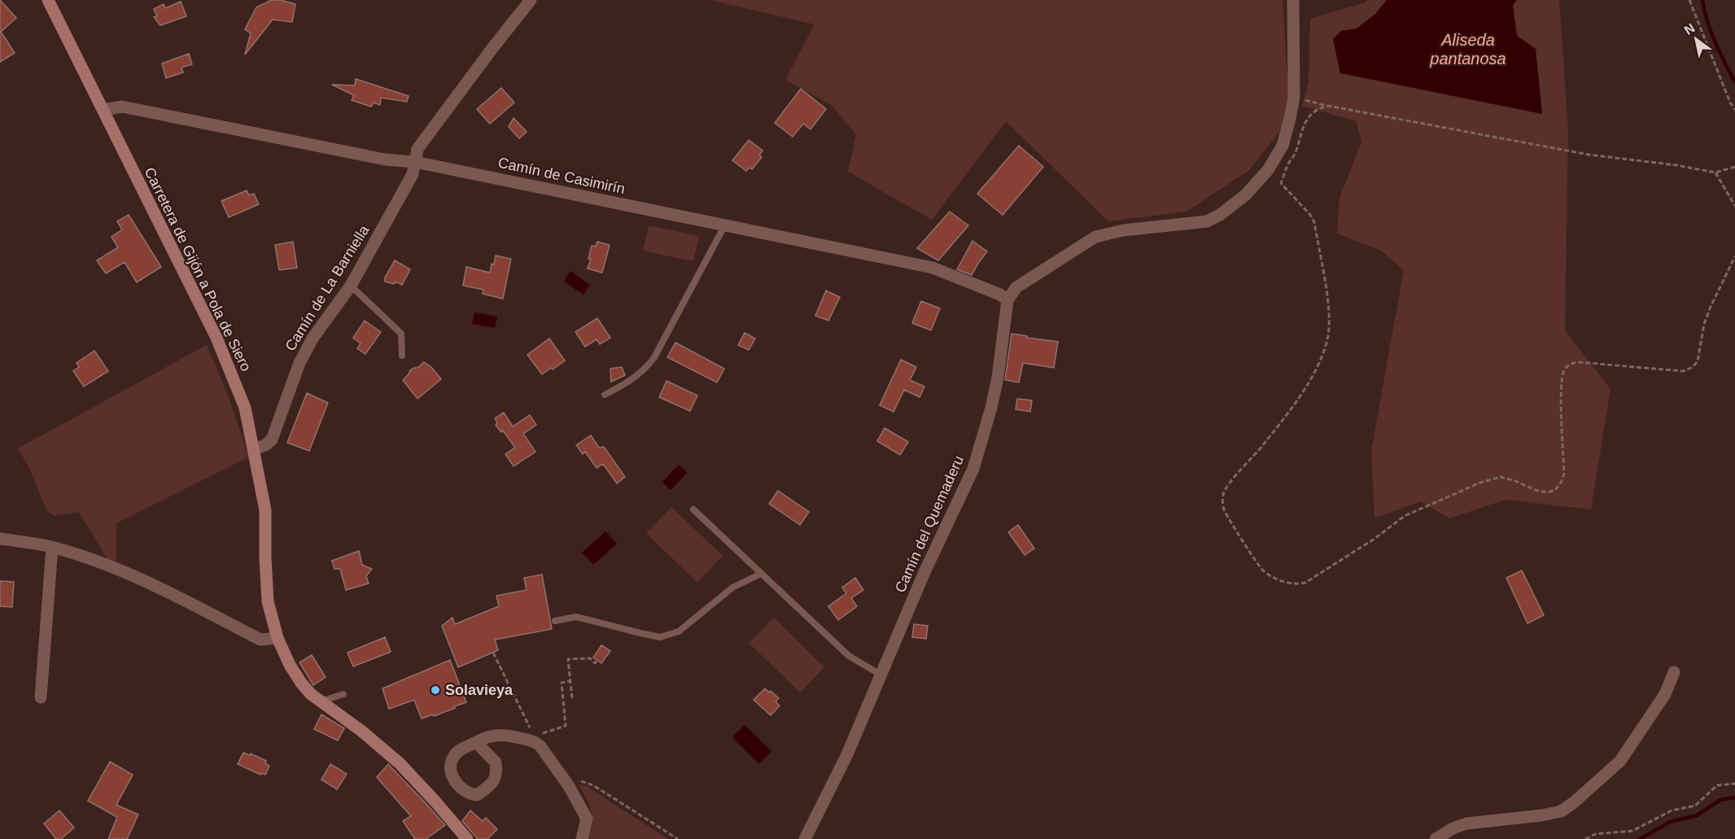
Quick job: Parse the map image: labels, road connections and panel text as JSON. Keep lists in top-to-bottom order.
{
  "streets": {
    "street": [
      "Camín de Casimirín",
      "Carretera de Gijón a Pola de Siero",
      "Camín de La Barniella",
      "Camín del Quemaderu"
    ]
  },
  "crossings": [
    ["Camín de Casimirín", "Carretera de Gijón a Pola de Siero"],
    ["Camín de Casimirín", "Camín de La Barniella"],
    ["Camín de Casimirín", "Camín del Quemaderu"],
    ["Carretera de Gijón a Pola de Siero", "Camín de La Barniella"]
  ],
  "water": ["Aliseda pantanosa"],
  "places": ["Solavieya"],
  "north": "top left"
}
